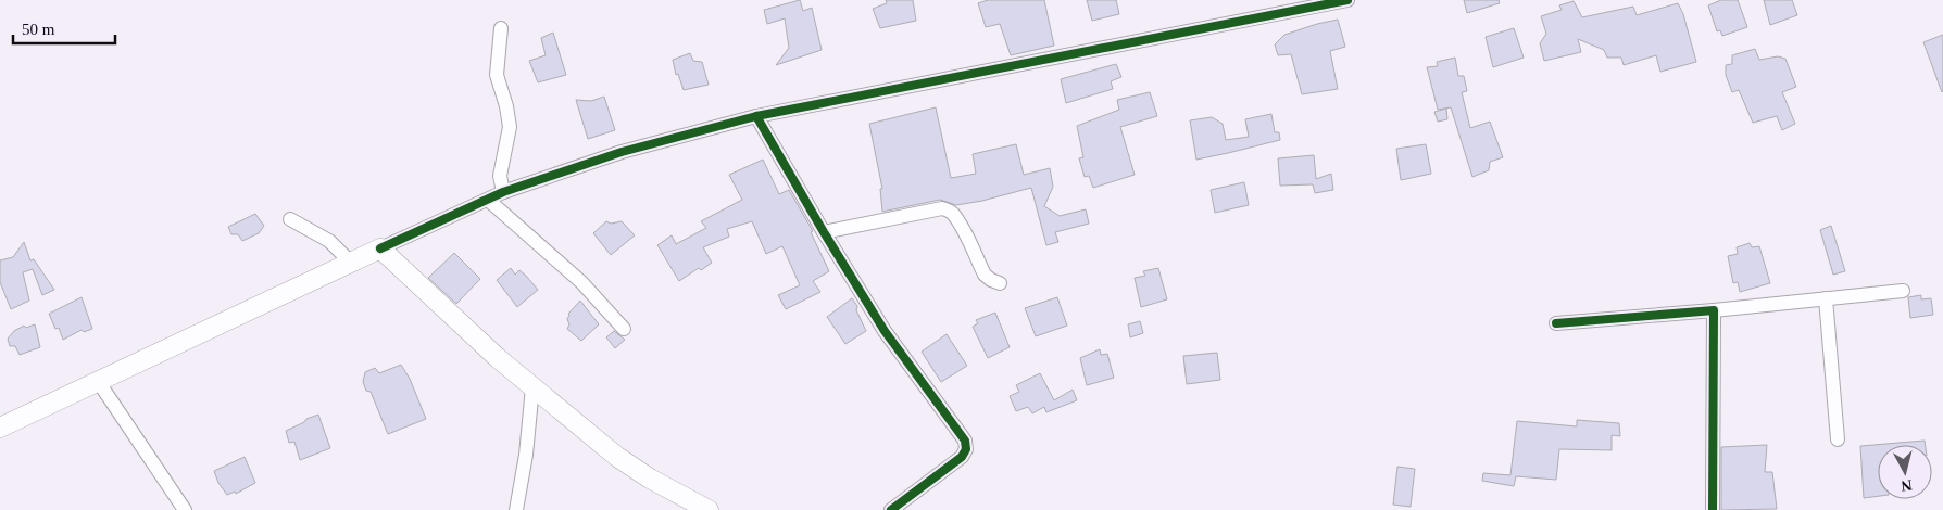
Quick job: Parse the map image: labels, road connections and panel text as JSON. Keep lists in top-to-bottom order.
{
  "scale_bar": "50 m",
  "north": "bottom"
}
